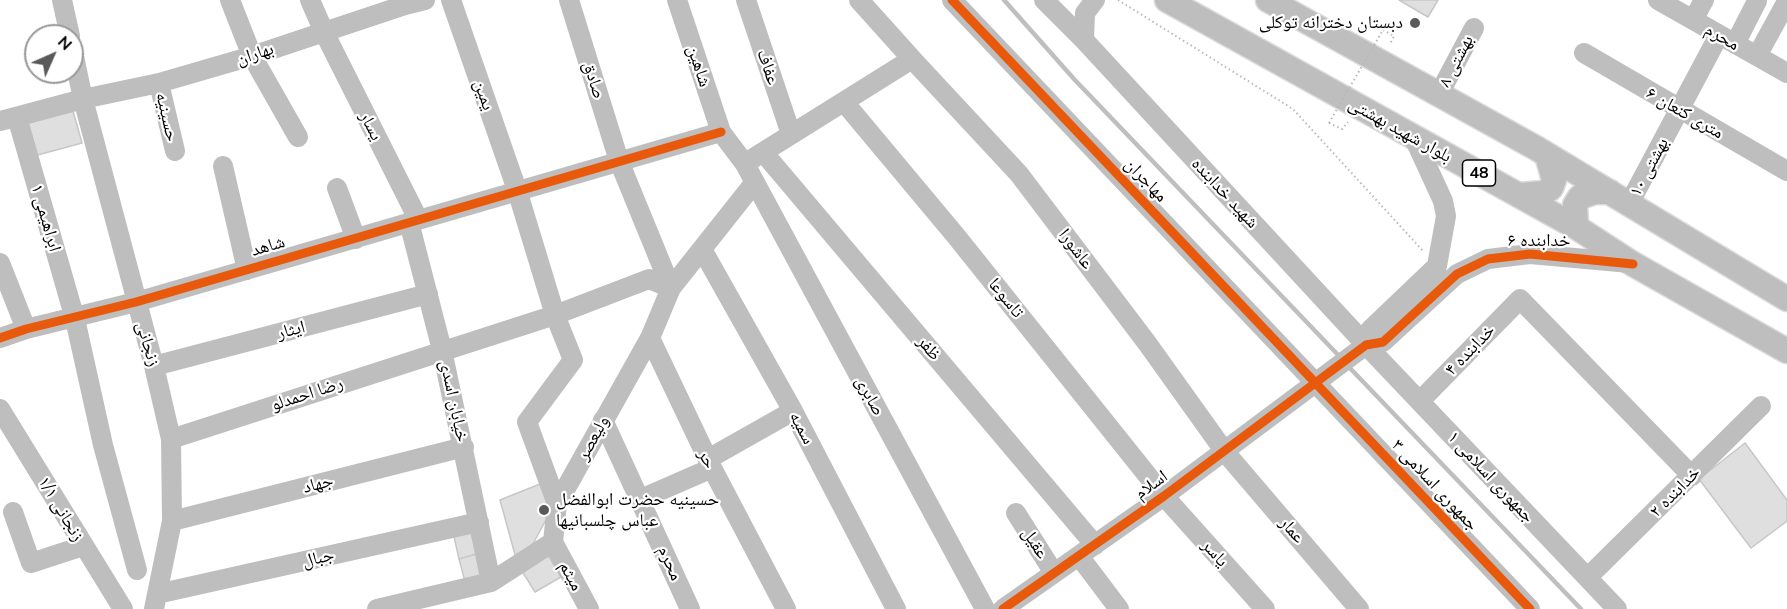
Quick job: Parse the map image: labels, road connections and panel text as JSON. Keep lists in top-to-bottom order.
{
  "streets": {
    "main road": ["بلوار شهید بهشتی", "48"],
    "street": [
      "محرم",
      "بهاران",
      "بهشتی ۸",
      "شاهین",
      "عفاف",
      "صادق",
      "یمین",
      "۶ متری کنعان",
      "حسینیه",
      "یسار",
      "بهشتی ۱۰",
      "مهاجران",
      "شهید خدابنده",
      "ابراهیمی ۱",
      "خدابنده ۶",
      "شاهد",
      "عاشورا",
      "تاسوعا",
      "ایثار",
      "زنجانی",
      "ظفر",
      "خدابنده ۴",
      "رضا احمدلو",
      "صابری",
      "خیابان اسدی",
      "سمیه",
      "ولیعصر",
      "حر",
      "جمهوری اسلامی ۱",
      "جهاد",
      "اسلام",
      "جمهوری اسلامی ۳",
      "خدابنده ۲",
      "زنجانی ۱/۱",
      "عمار",
      "عقیل",
      "یاسر",
      "جبال",
      "میثم"
    ]
  },
  "crossings": [
    ["محرم", "بهشتی ۱۰"],
    ["محرم", "ولیعصر"],
    ["بهاران", "حسینیه"],
    ["بهاران", "یسار"],
    ["بهاران", "ابراهیمی ۱"],
    ["بهاران", "زنجانی"],
    ["شاهین", "شاهد"],
    ["شاهین", "صابری"],
    ["صادق", "شاهد"],
    ["صادق", "رضا احمدلو"],
    ["صادق", "ولیعصر"],
    ["یمین", "شاهد"],
    ["یمین", "رضا احمدلو"],
    ["یمین", "ولیعصر"],
    ["۶ متری کنعان", "بهشتی ۱۰"],
    ["یسار", "شاهد"],
    ["یسار", "خیابان اسدی"],
    ["بلوار شهید بهشتی", "خدابنده ۶"],
    ["مهاجران", "اسلام"],
    ["مهاجران", "جمهوری اسلامی ۳"],
    ["شهید خدابنده", "خدابنده ۶"],
    ["شهید خدابنده", "جمهوری اسلامی ۱"],
    ["شهید خدابنده", "اسلام"],
    ["ابراهیمی ۱", "شاهد"],
    ["خدابنده ۶", "جمهوری اسلامی ۱"],
    ["خدابنده ۶", "اسلام"],
    ["شاهد", "زنجانی"],
    ["شاهد", "خیابان اسدی"],
    ["عاشورا", "اسلام"],
    ["عاشورا", "عمار"],
    ["تاسوعا", "اسلام"],
    ["تاسوعا", "یاسر"],
    ["ایثار", "زنجانی"],
    ["ایثار", "خیابان اسدی"],
    ["زنجانی", "رضا احمدلو"],
    ["زنجانی", "جهاد"],
    ["زنجانی", "جبال"],
    ["ظفر", "اسلام"],
    ["خدابنده ۴", "جمهوری اسلامی ۱"],
    ["خدابنده ۴", "خدابنده ۲"],
    ["رضا احمدلو", "خیابان اسدی"],
    ["رضا احمدلو", "ولیعصر"],
    ["صابری", "ولیعصر"],
    ["خیابان اسدی", "جهاد"],
    ["خیابان اسدی", "جبال"],
    ["سمیه", "ولیعصر"],
    ["ولیعصر", "حر"],
    ["ولیعصر", "میثم"],
    ["جمهوری اسلامی ۱", "اسلام"],
    ["جمهوری اسلامی ۱", "خدابنده ۲"],
    ["اسلام", "جمهوری اسلامی ۳"],
    ["اسلام", "عمار"],
    ["اسلام", "عقیل"],
    ["اسلام", "یاسر"]
  ],
  "places": ["دبستان دخترانه توکلی", "حسینیه حضرت ابوالفضل عباس چلسبانیها"],
  "north": "top right"
}
